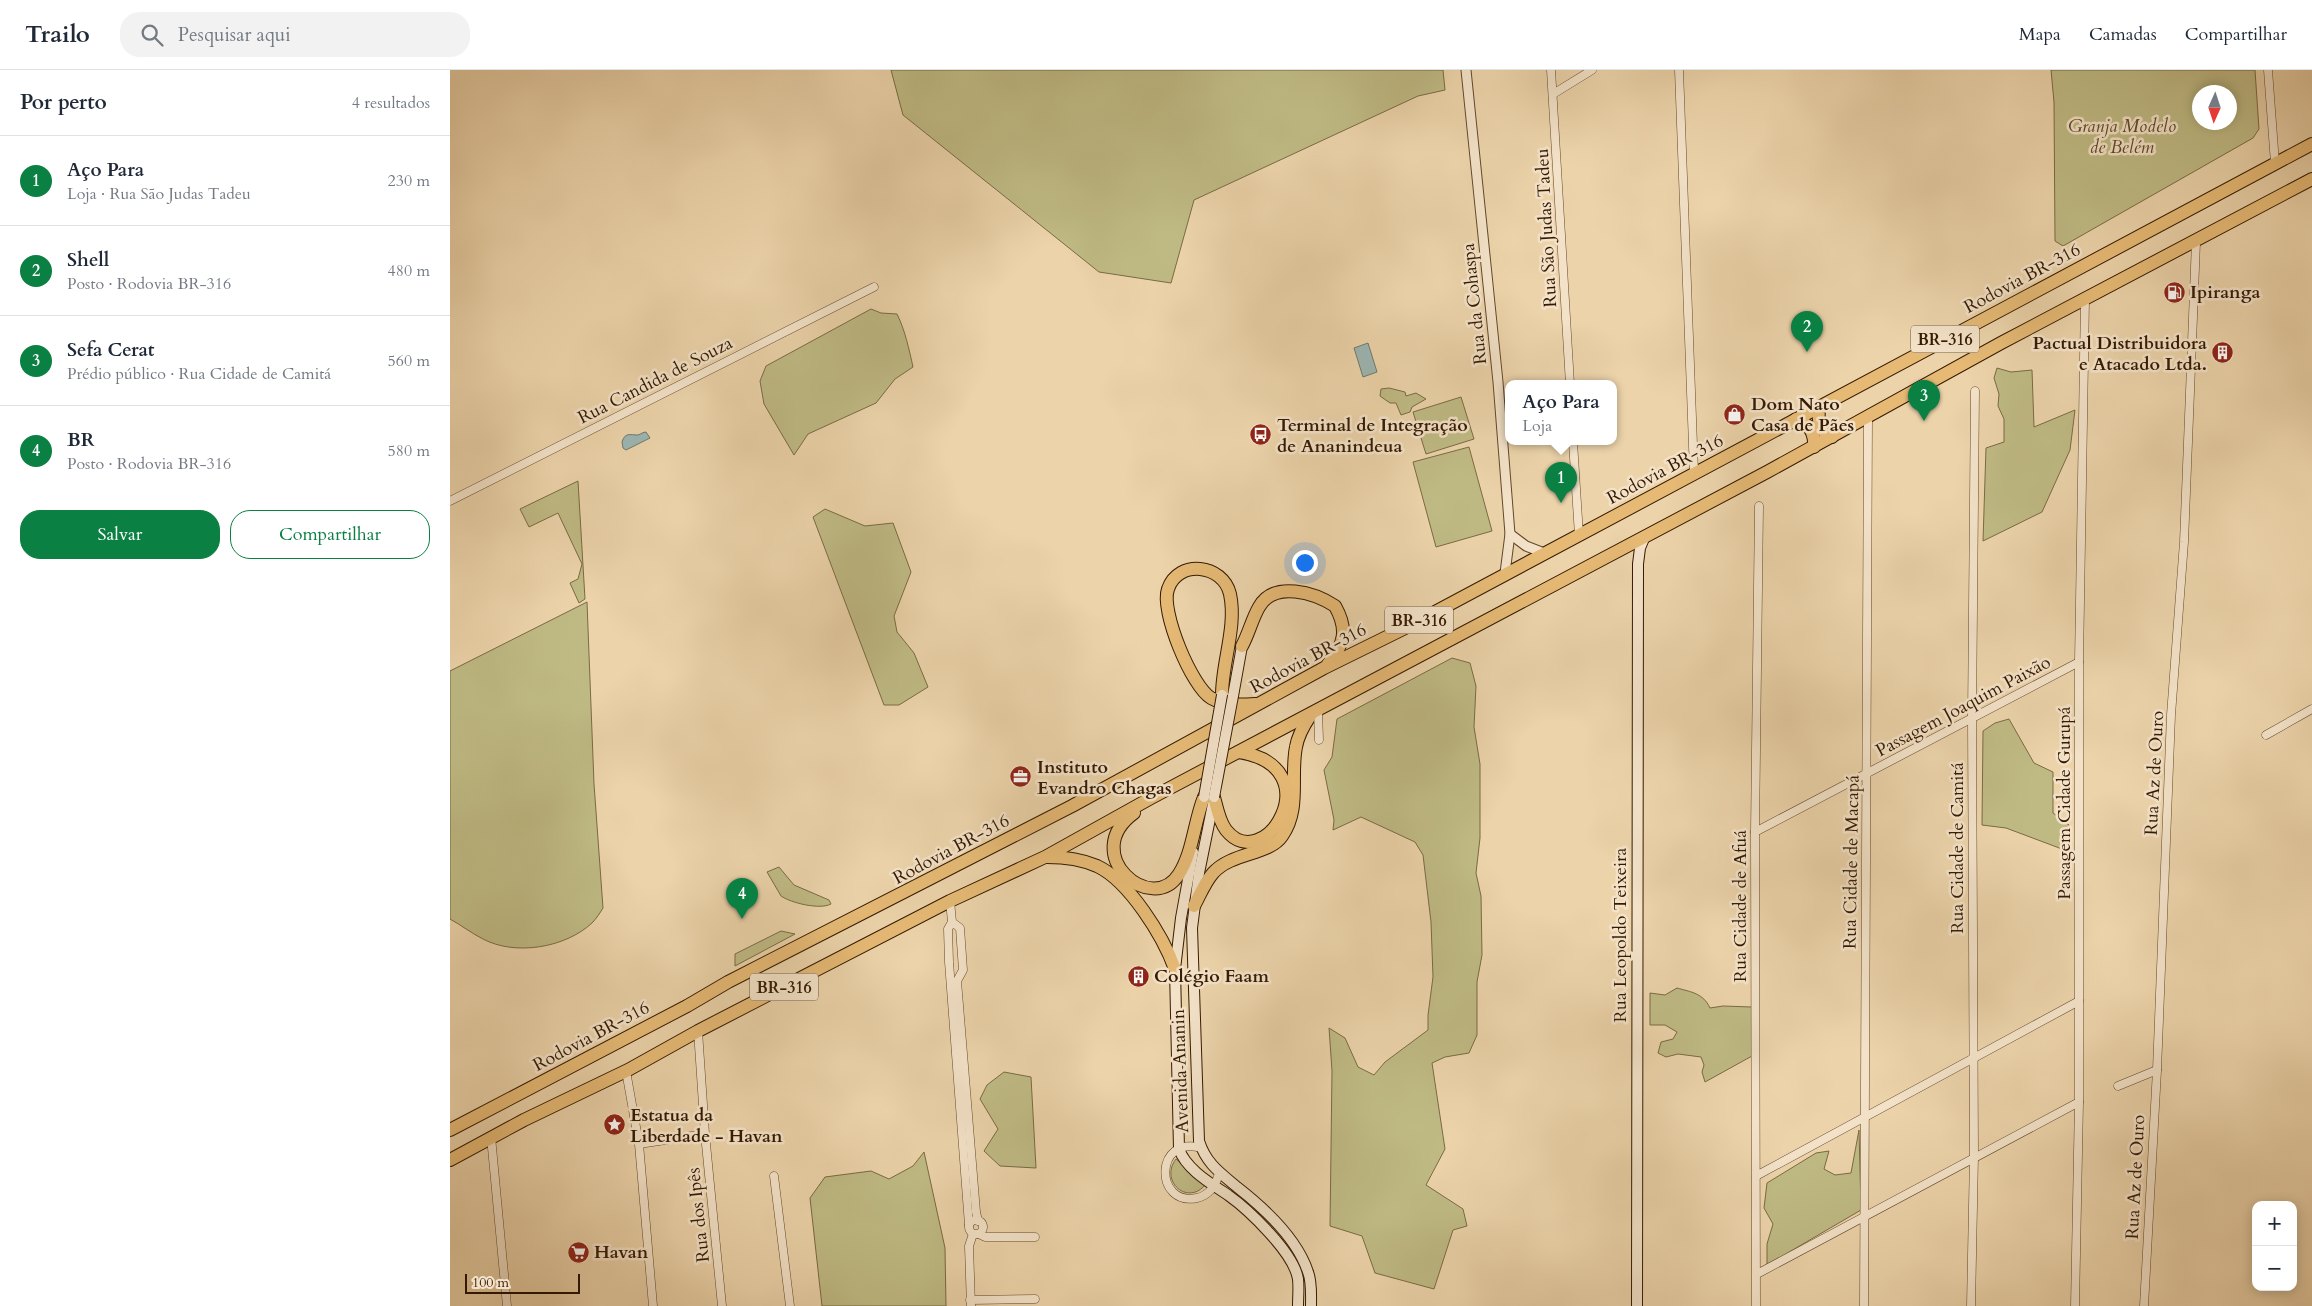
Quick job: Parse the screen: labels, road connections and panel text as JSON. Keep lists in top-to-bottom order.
{
  "streets": {
    "highway": ["Rodovia BR-316", "BR-316"],
    "main road": ["Rua Leopoldo Teixeira", "Avenida Ananin"],
    "street": [
      "Rua São Judas Tadeu",
      "Rua da Cohaspa",
      "Rua Candida de Souza",
      "Passagem Joaquim Paixão",
      "Rua Az de Ouro",
      "Passagem Cidade Gurupá",
      "Rua Cidade de Camitá",
      "Rua Cidade de Macapá",
      "Rua Cidade de Afuá",
      "Rua dos Ipês"
    ]
  },
  "crossings": [
    ["Rodovia BR-316", "Rua da Cohaspa"],
    ["BR-316", "Rua Az de Ouro"],
    ["BR-316", "Passagem Cidade Gurupá"],
    ["BR-316", "Rua Cidade de Macapá"],
    ["BR-316", "Rua Leopoldo Teixeira"],
    ["BR-316", "Rua dos Ipês"],
    ["Passagem Joaquim Paixão", "Passagem Cidade Gurupá"],
    ["Passagem Joaquim Paixão", "Rua Cidade de Camitá"],
    ["Passagem Joaquim Paixão", "Rua Cidade de Macapá"],
    ["Passagem Joaquim Paixão", "Rua Cidade de Afuá"]
  ],
  "parks": ["Granja Modelo de Belém"],
  "places": {
    "fuel station": ["Ipiranga"],
    "building": ["Pactual Distribuidora e Atacado Ltda.", "Colégio Faam"],
    "shop": ["Dom Nato Casa de Pães"],
    "bus stop": ["Terminal de Integração de Ananindeua"],
    "office": ["Instituto Evandro Chagas"],
    "place": ["Estatua da Liberdade - Havan"],
    "supermarket": ["Havan"]
  },
  "scale_bar": "100 m",
  "north": "bottom",
  "page": {
    "header": "Trailo",
    "search": "Pesquisar aqui",
    "nav": ["Mapa", "Camadas", "Compartilhar"],
    "heading": ["Por perto", "4 resultados"],
    "list": [
      {
        "mark": "1",
        "name": "Aço Para",
        "note": "Loja · Rua São Judas Tadeu",
        "value": "230 m"
      },
      {
        "mark": "2",
        "name": "Shell",
        "note": "Posto · Rodovia BR-316",
        "value": "480 m"
      },
      {
        "mark": "3",
        "name": "Sefa Cerat",
        "note": "Prédio público · Rua Cidade de Camitá",
        "value": "560 m"
      },
      {
        "mark": "4",
        "name": "BR",
        "note": "Posto · Rodovia BR-316",
        "value": "580 m"
      }
    ],
    "pins": [
      "2",
      "3",
      "1",
      "4"
    ],
    "popup": ["Aço Para", "Loja"],
    "buttons": ["Salvar", "Compartilhar"],
    "map_buttons": ["+", "−"],
    "scale": "100 m"
  }
}
